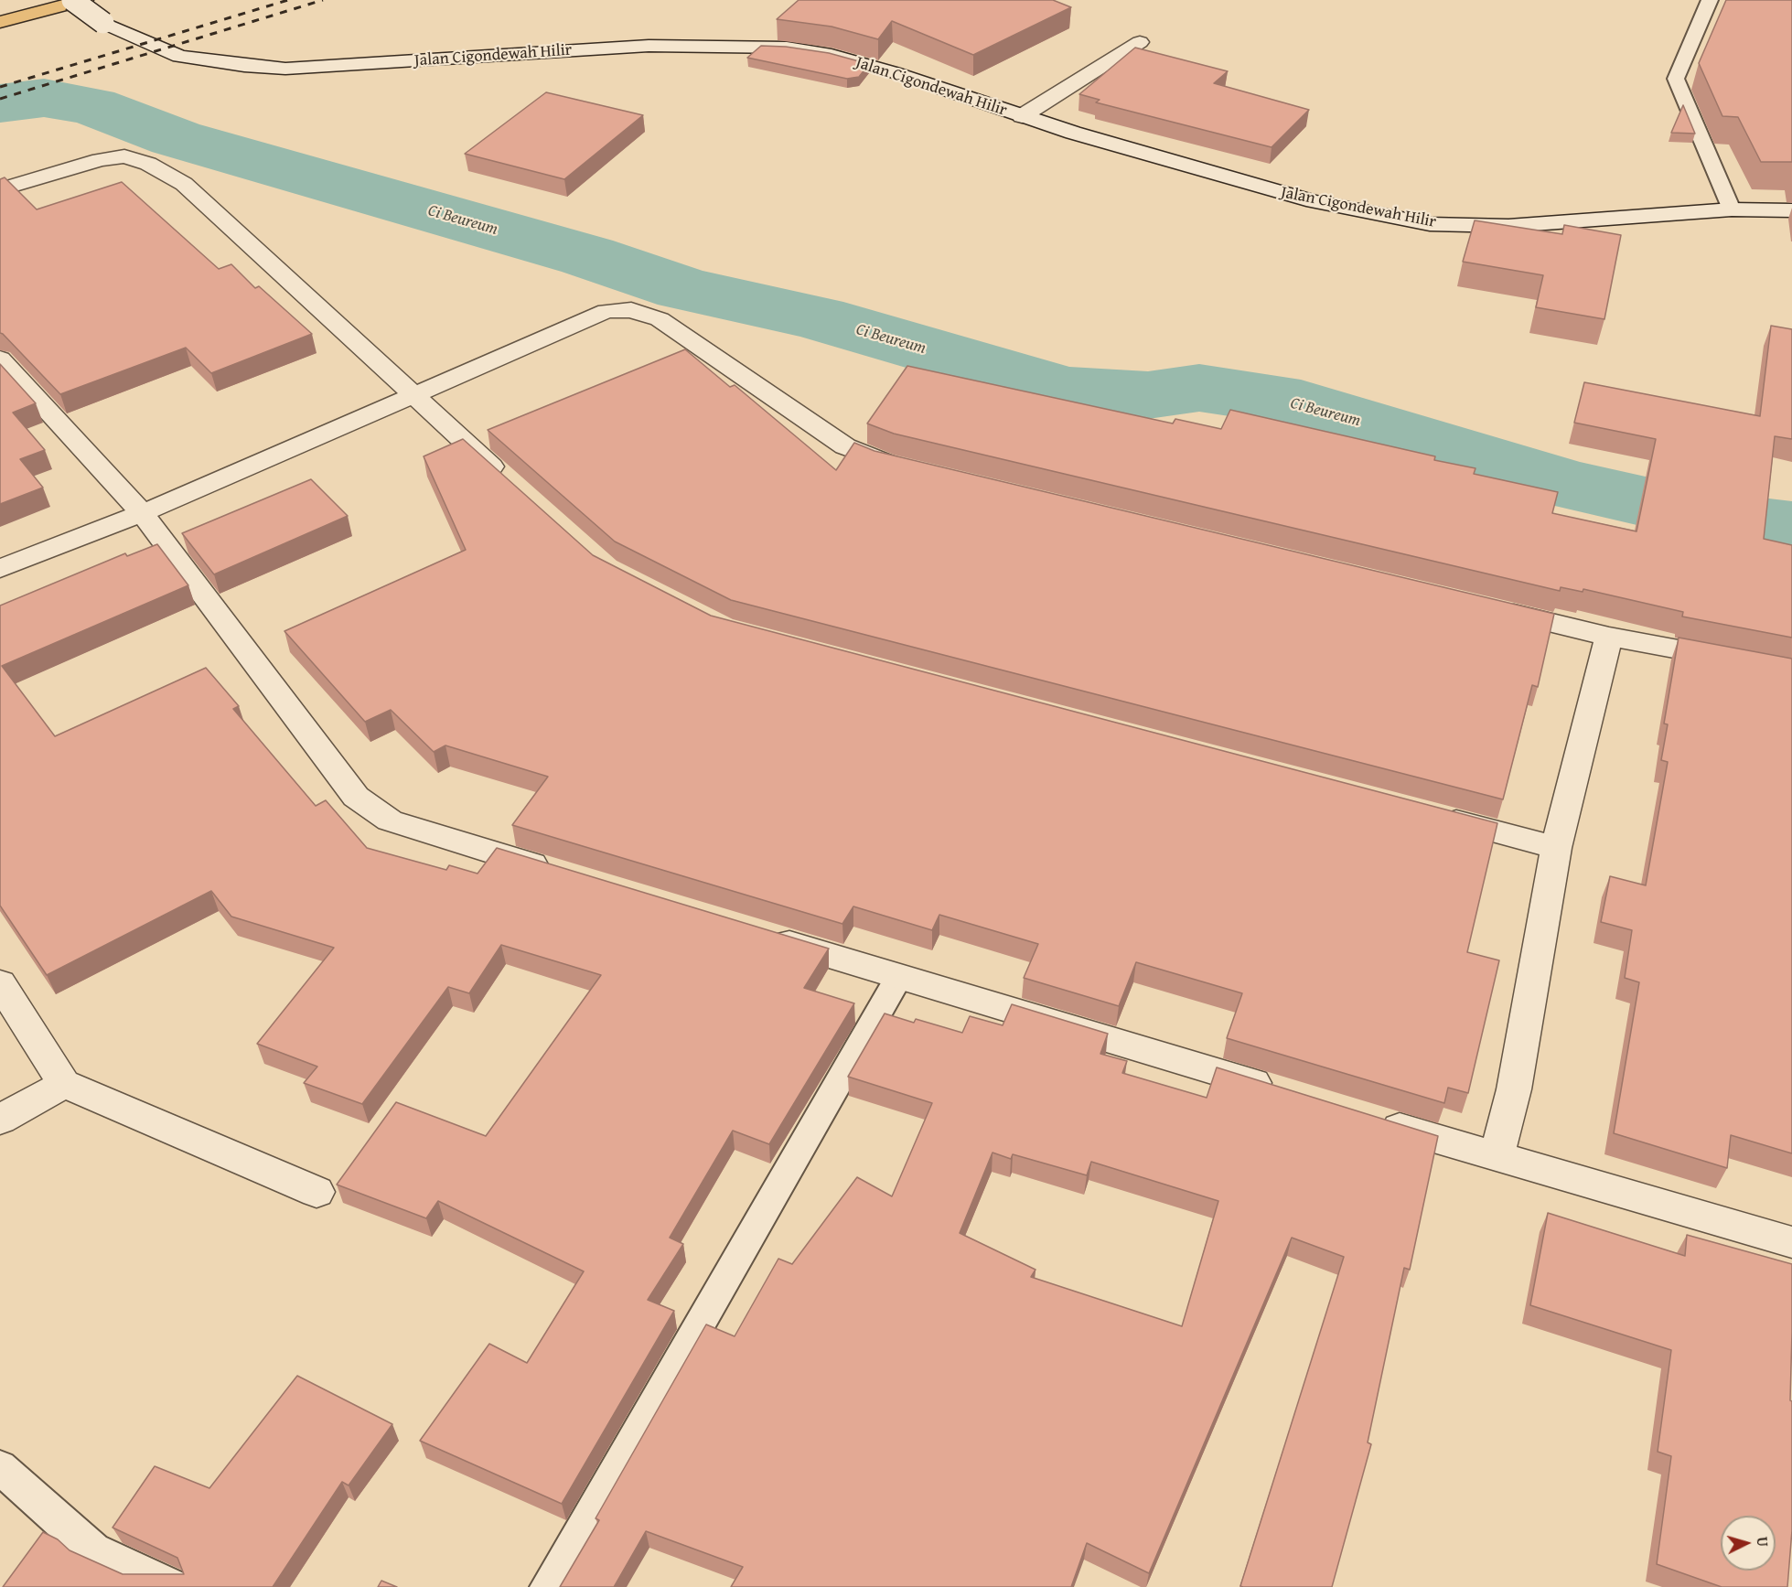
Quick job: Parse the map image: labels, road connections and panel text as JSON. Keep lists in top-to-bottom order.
{
  "streets": {
    "street": ["Jalan Cigondewah Hilir"]
  },
  "water": ["Ci Beureum"],
  "north": "right"
}
